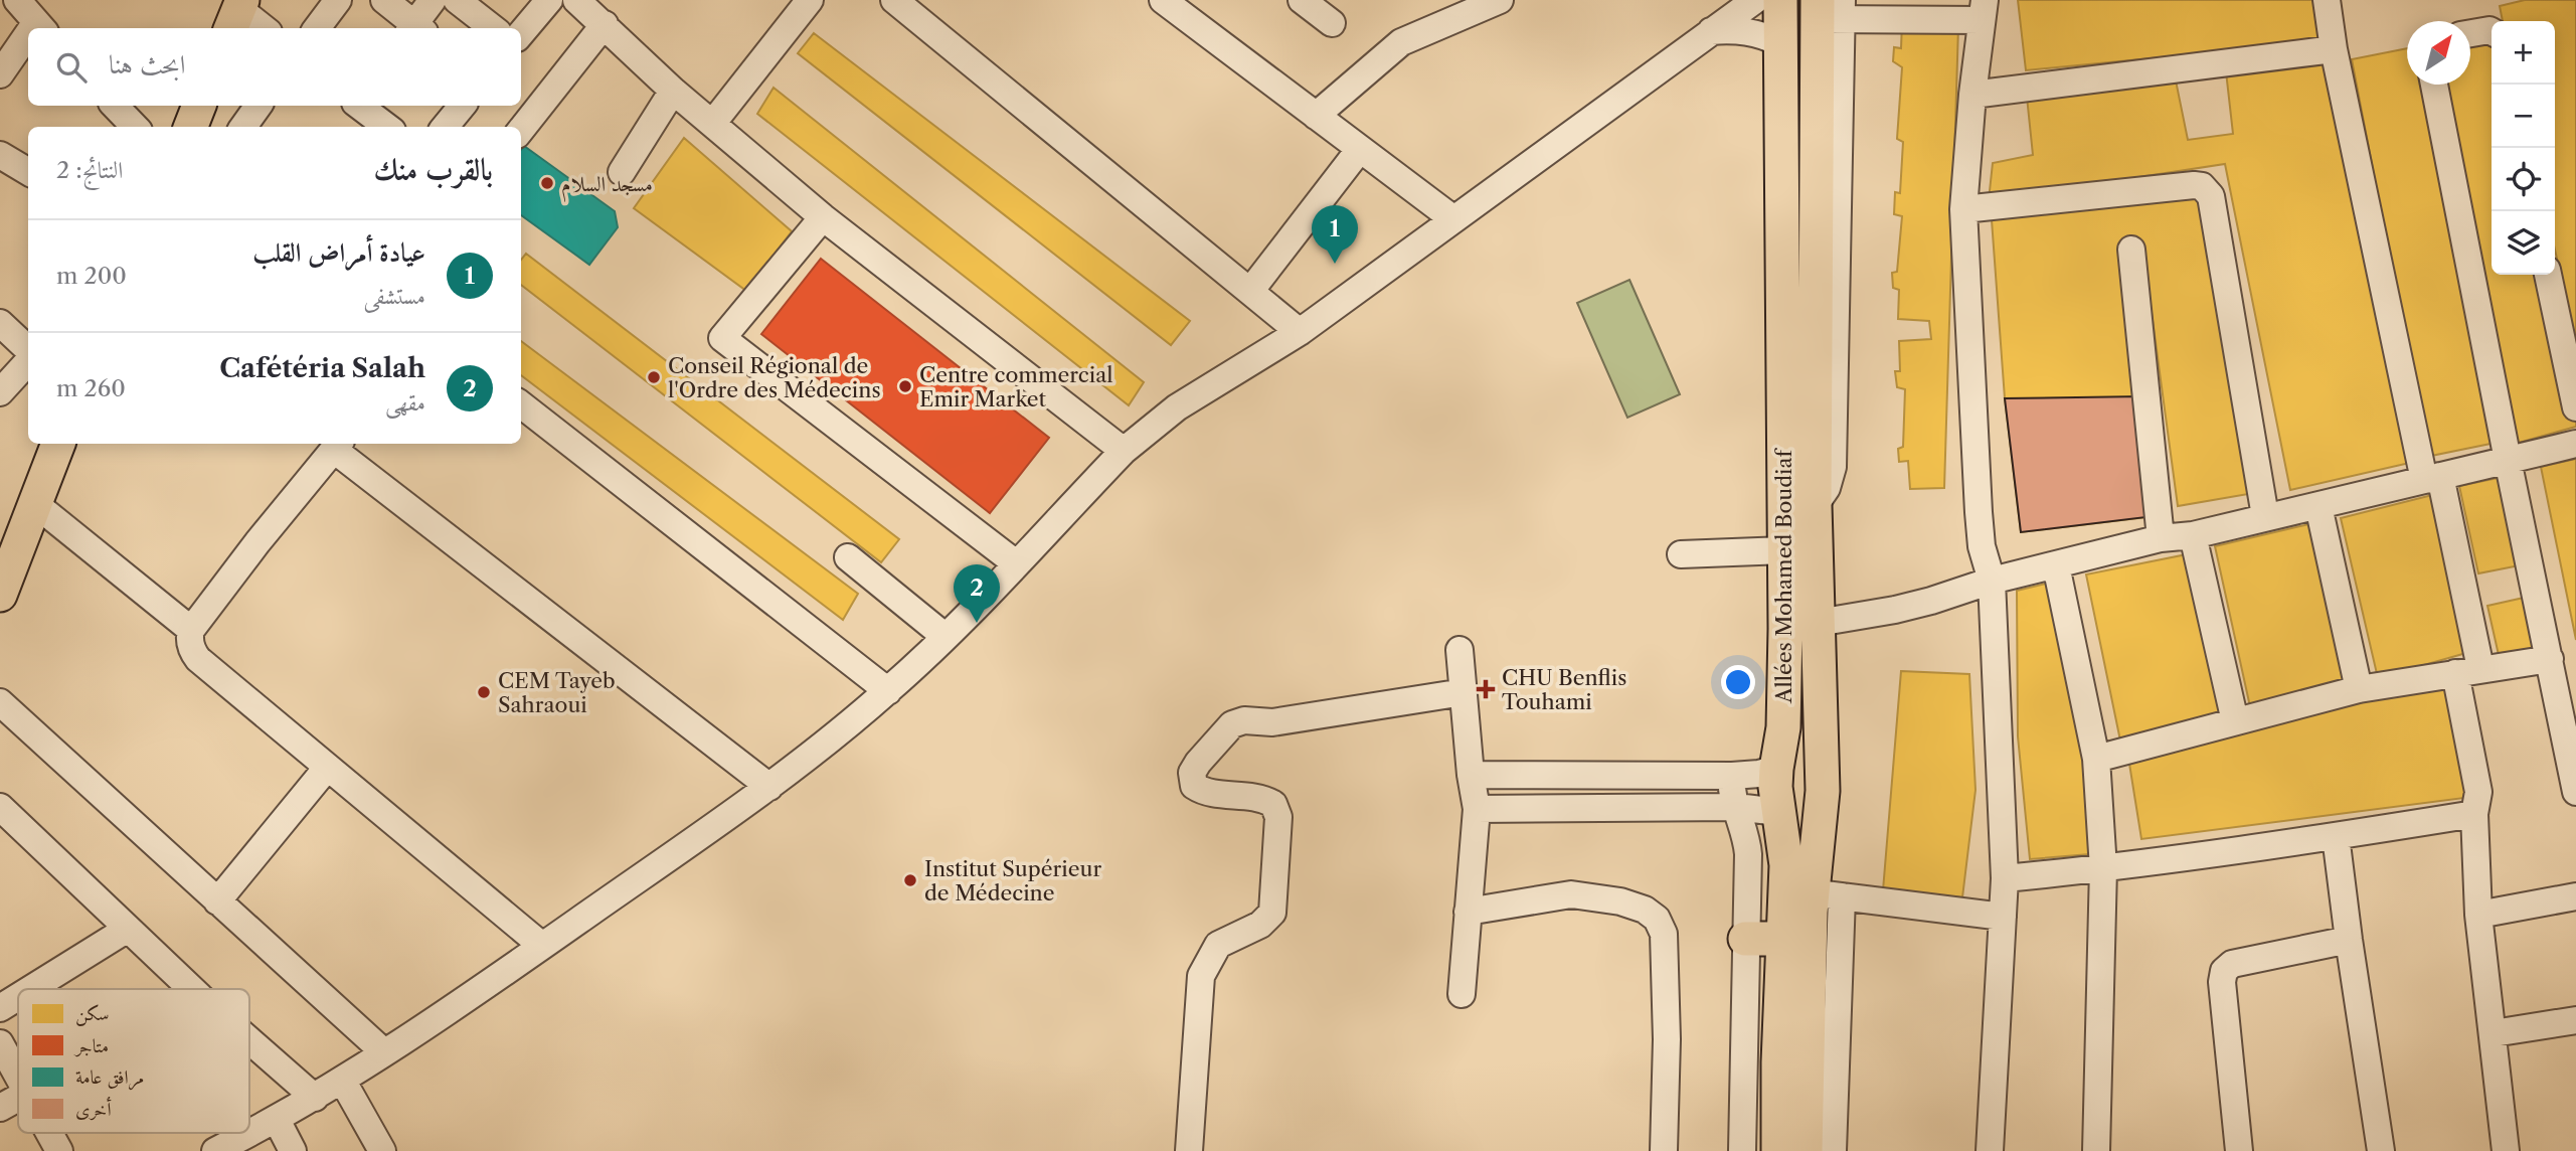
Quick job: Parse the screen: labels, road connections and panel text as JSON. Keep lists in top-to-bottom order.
{
  "streets": {
    "main road": ["Allées Mohamed Boudiaf"]
  },
  "places": {
    "other": [
      "مسجد السلام",
      "Conseil Régional de l'Ordre des Médecins",
      "Centre commercial Emir Market",
      "CEM Tayeb Sahraoui",
      "Institut Supérieur de Médecine"
    ],
    "health": ["CHU Benflis Touhami"]
  },
  "legend": [
    "سكن",
    "متاجر",
    "مرافق عامة",
    "أخرى"
  ],
  "north": "top right",
  "page": {
    "map_buttons": ["+", "−"],
    "search": "ابحث هنا",
    "heading": ["بالقرب منك", "النتائج: 2"],
    "pins": ["1", "2"],
    "list": [
      {
        "mark": "1",
        "name": "عيادة أمراض القلب",
        "note": "مستشفى",
        "value": "200 m"
      },
      {
        "mark": "2",
        "name": "Cafétéria Salah",
        "note": "مقهى",
        "value": "260 m"
      }
    ]
  }
}
